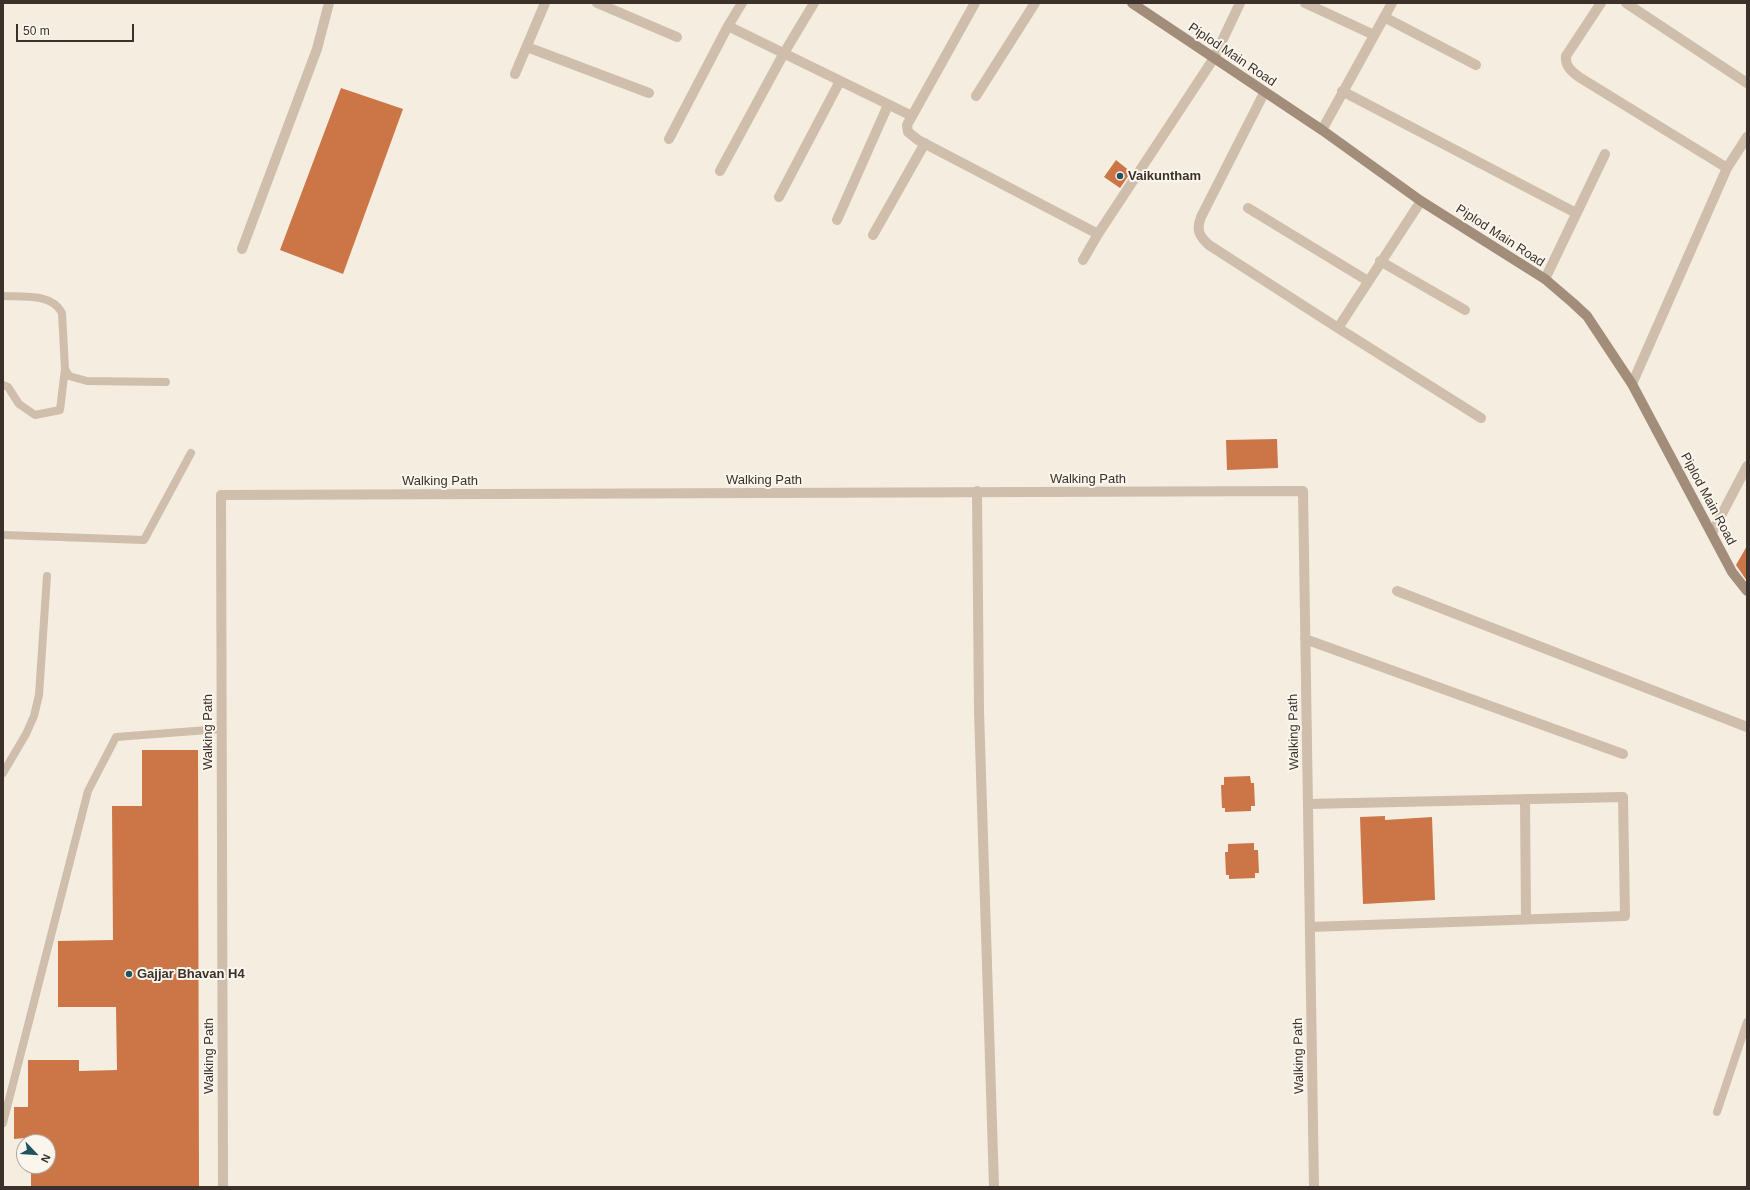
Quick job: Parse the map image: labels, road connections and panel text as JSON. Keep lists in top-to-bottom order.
{
  "streets": {
    "street": ["Piplod Main Road", "Walking Path"]
  },
  "places": ["Vaikuntham", "Gajjar Bhavan H4"],
  "scale_bar": "50 m",
  "north": "bottom right"
}
